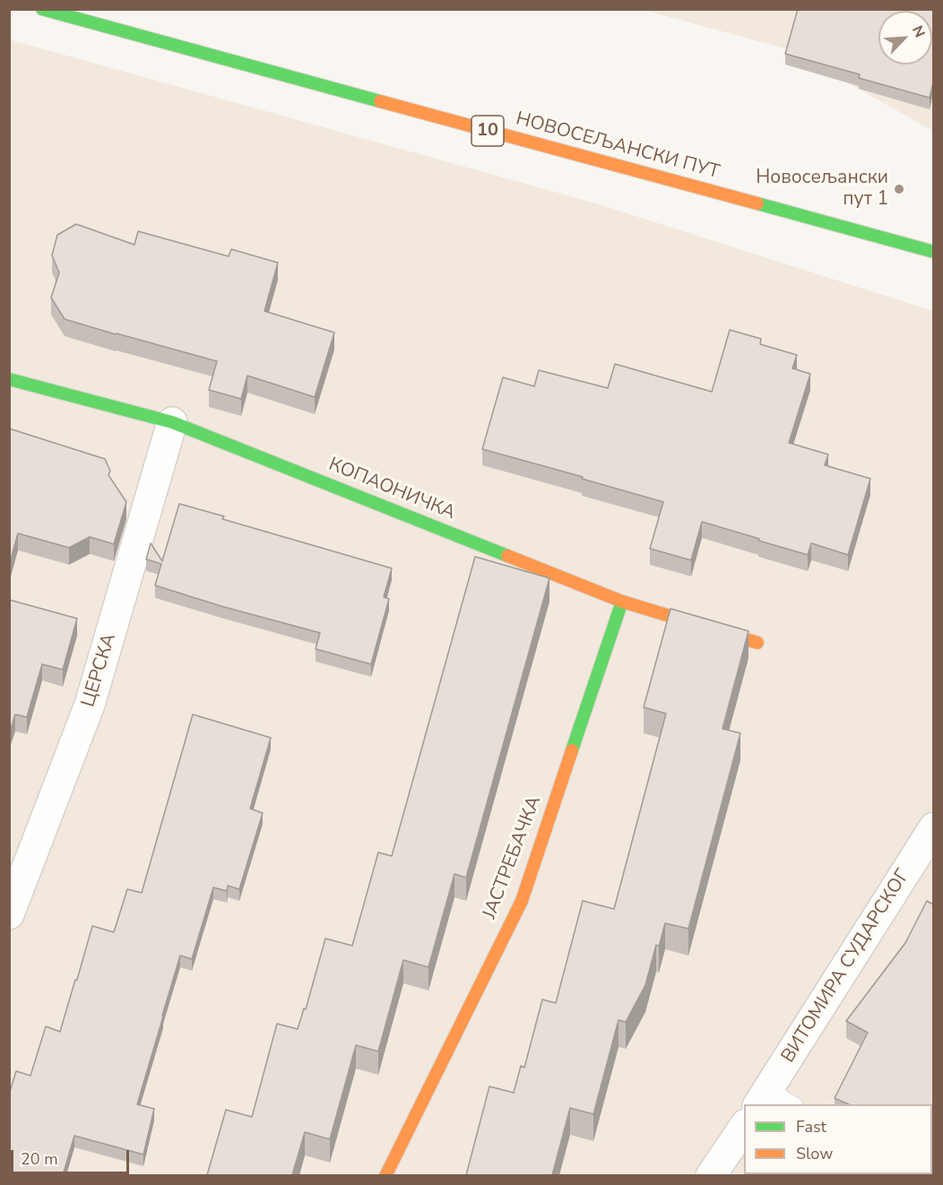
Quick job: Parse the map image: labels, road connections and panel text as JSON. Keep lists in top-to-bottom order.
{
  "streets": {
    "street": [
      "10",
      "НОВОСЕЉАНСКИ ПУТ",
      "КОПАОНИЧКА",
      "ЦЕРСКА",
      "ЈАСТРЕБАЧКА",
      "ВИТОМИРА СУДАРСКОГ"
    ]
  },
  "crossings": [
    ["КОПАОНИЧКА", "ЦЕРСКА"],
    ["КОПАОНИЧКА", "ЈАСТРЕБАЧКА"]
  ],
  "places": ["Новосељански пут 1"],
  "legend": ["Fast", "Slow"],
  "scale_bar": "20 m",
  "north": "top right"
}
